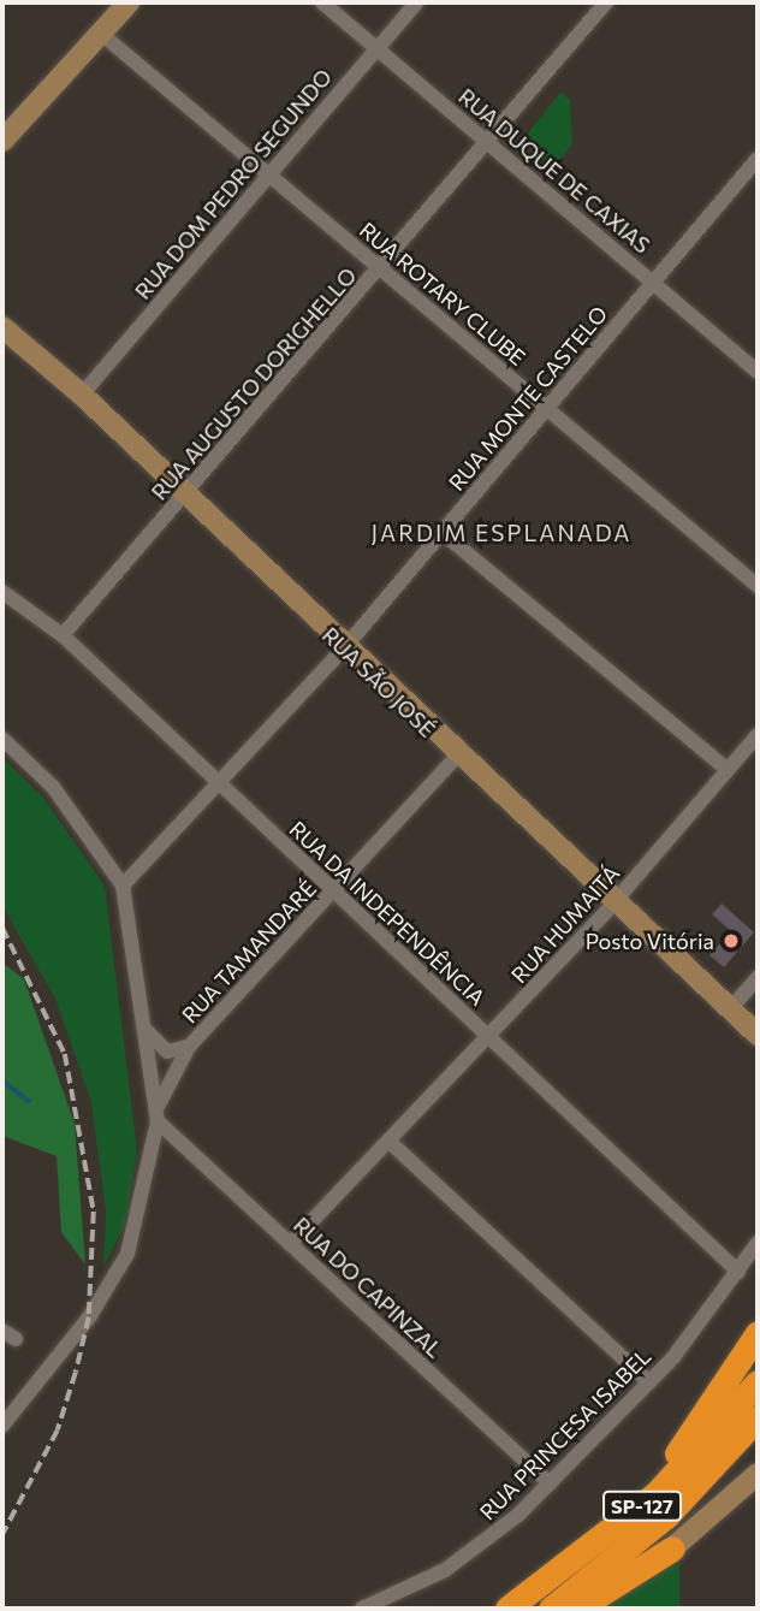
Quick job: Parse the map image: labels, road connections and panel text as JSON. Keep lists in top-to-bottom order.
{
  "streets": {
    "highway": ["SP-127"],
    "street": [
      "RUA DUQUE DE CAXIAS",
      "RUA DOM PEDRO SEGUNDO",
      "RUA ROTARY CLUBE",
      "RUA AUGUSTO DORIGHELLO",
      "RUA MONTE CASTELO",
      "RUA SÃO JOSÉ",
      "RUA DA INDEPENDÊNCIA",
      "RUA HUMAITÁ",
      "RUA TAMANDARÉ",
      "RUA DO CAPINZAL",
      "RUA PRINCESA ISABEL"
    ]
  },
  "crossings": [
    ["RUA DUQUE DE CAXIAS", "RUA DOM PEDRO SEGUNDO"],
    ["RUA DUQUE DE CAXIAS", "RUA AUGUSTO DORIGHELLO"],
    ["RUA DUQUE DE CAXIAS", "RUA MONTE CASTELO"],
    ["RUA DOM PEDRO SEGUNDO", "RUA ROTARY CLUBE"],
    ["RUA DOM PEDRO SEGUNDO", "RUA SÃO JOSÉ"],
    ["RUA ROTARY CLUBE", "RUA AUGUSTO DORIGHELLO"],
    ["RUA ROTARY CLUBE", "RUA MONTE CASTELO"],
    ["RUA AUGUSTO DORIGHELLO", "RUA SÃO JOSÉ"],
    ["RUA AUGUSTO DORIGHELLO", "RUA DA INDEPENDÊNCIA"],
    ["RUA MONTE CASTELO", "RUA SÃO JOSÉ"],
    ["RUA MONTE CASTELO", "RUA DA INDEPENDÊNCIA"],
    ["RUA SÃO JOSÉ", "RUA HUMAITÁ"],
    ["RUA SÃO JOSÉ", "RUA TAMANDARÉ"],
    ["RUA DA INDEPENDÊNCIA", "RUA HUMAITÁ"],
    ["RUA DA INDEPENDÊNCIA", "RUA TAMANDARÉ"],
    ["RUA DA INDEPENDÊNCIA", "RUA PRINCESA ISABEL"],
    ["RUA HUMAITÁ", "RUA DO CAPINZAL"],
    ["RUA TAMANDARÉ", "RUA DO CAPINZAL"],
    ["RUA DO CAPINZAL", "RUA PRINCESA ISABEL"]
  ],
  "districts": ["JARDIM ESPLANADA"],
  "places": ["Posto Vitória"]
}
